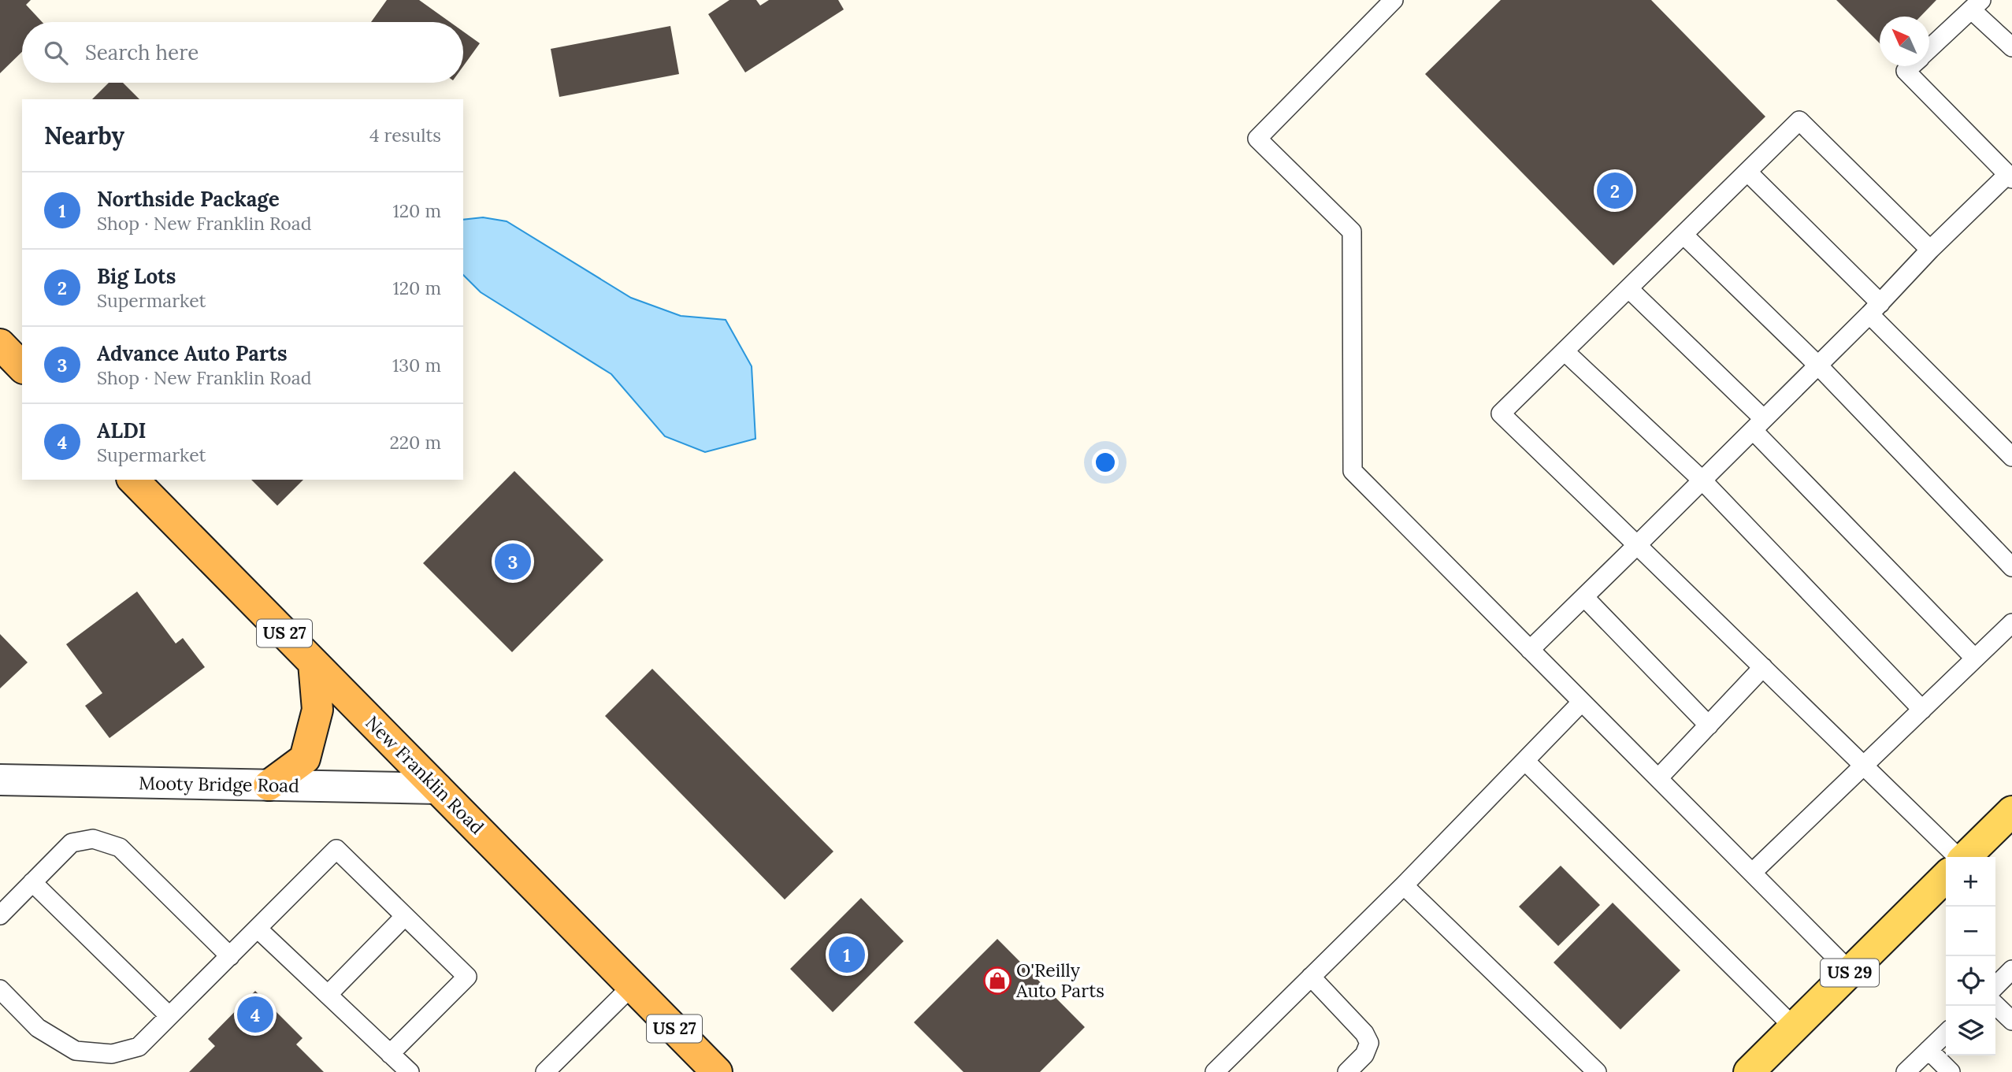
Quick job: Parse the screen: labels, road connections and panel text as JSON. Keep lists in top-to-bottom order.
{
  "streets": {
    "highway": ["US 27", "New Franklin Road"],
    "main road": ["US 29"],
    "street": ["Mooty Bridge Road"]
  },
  "crossings": [
    ["New Franklin Road", "Mooty Bridge Road"]
  ],
  "places": {
    "shop": ["O'Reilly Auto Parts"]
  },
  "north": "top left",
  "page": {
    "search": "Search here",
    "heading": ["Nearby", "4 results"],
    "pins": [
      "2",
      "3",
      "1",
      "4"
    ],
    "list": [
      {
        "mark": "1",
        "name": "Northside Package",
        "note": "Shop · New Franklin Road",
        "value": "120 m"
      },
      {
        "mark": "2",
        "name": "Big Lots",
        "note": "Supermarket",
        "value": "120 m"
      },
      {
        "mark": "3",
        "name": "Advance Auto Parts",
        "note": "Shop · New Franklin Road",
        "value": "130 m"
      },
      {
        "mark": "4",
        "name": "ALDI",
        "note": "Supermarket",
        "value": "220 m"
      }
    ],
    "map_buttons": ["+", "−"]
  }
}
